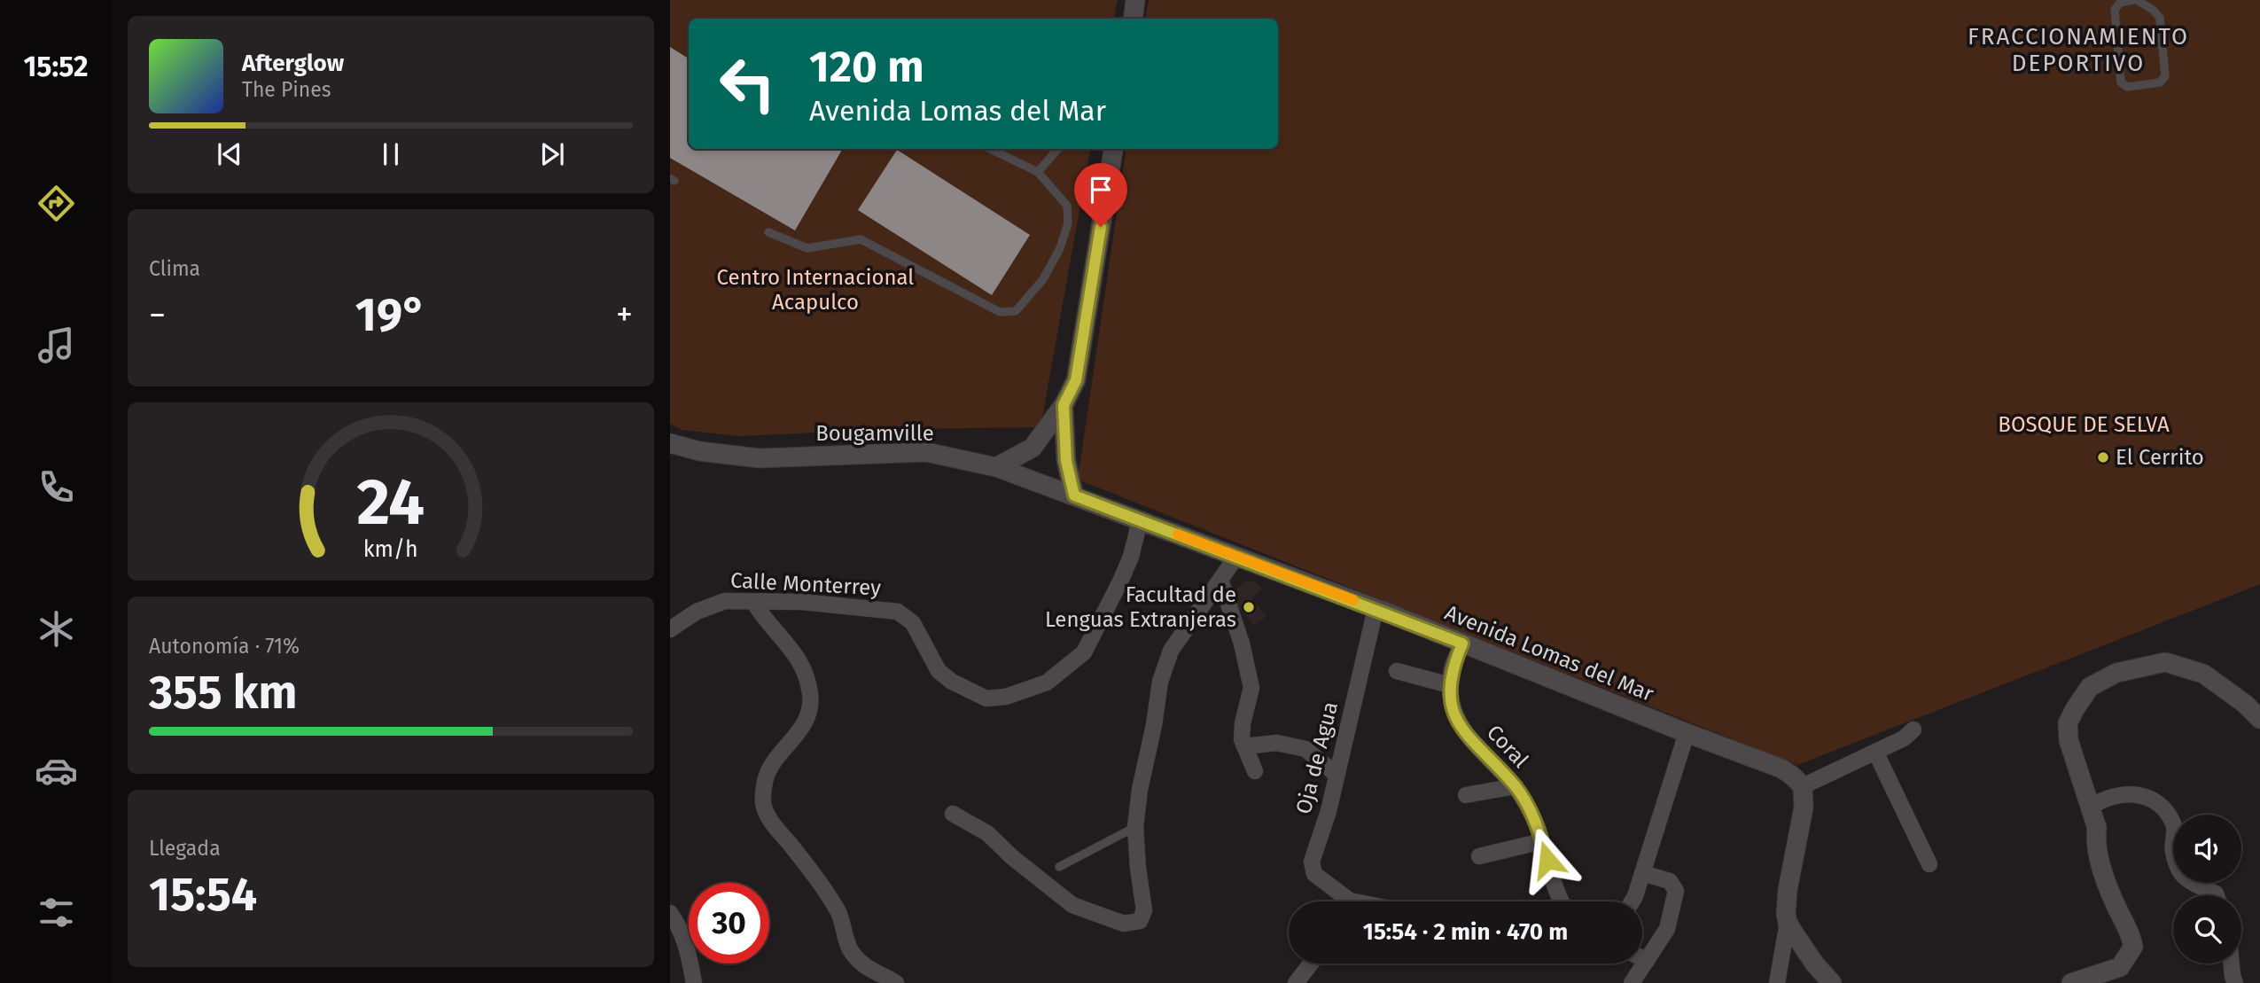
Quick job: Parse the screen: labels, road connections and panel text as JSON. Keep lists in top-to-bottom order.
{
  "streets": {
    "main road": ["Bougamville", "Avenida Lomas del Mar"],
    "street": ["Calle Monterrey", "Coral", "Oja de Agua"]
  },
  "crossings": [
    ["Bougamville", "Avenida Lomas del Mar"],
    ["Calle Monterrey", "Avenida Lomas del Mar"],
    ["Avenida Lomas del Mar", "Coral"],
    ["Avenida Lomas del Mar", "Oja de Agua"]
  ],
  "districts": ["FRACCIONAMIENTO DEPORTIVO"],
  "parks": ["Centro Internacional Acapulco", "BOSQUE DE SELVA"],
  "places": ["El Cerrito", "Facultad de Lenguas Extranjeras"],
  "page": {
    "tabs": "15:52",
    "turn": ["120 m", "Avenida Lomas del Mar"],
    "song": ["Afterglow", "The Pines"],
    "tile": [
      "Clima",
      ["Autonomía · 71%", "355 km"],
      ["Llegada", "15:54"]
    ],
    "heat": ["−", "19°", "+"],
    "limit": "30",
    "trip": "15:54 · 2 min · 470 m",
    "gauge": ["24", "km/h"]
  }
}
